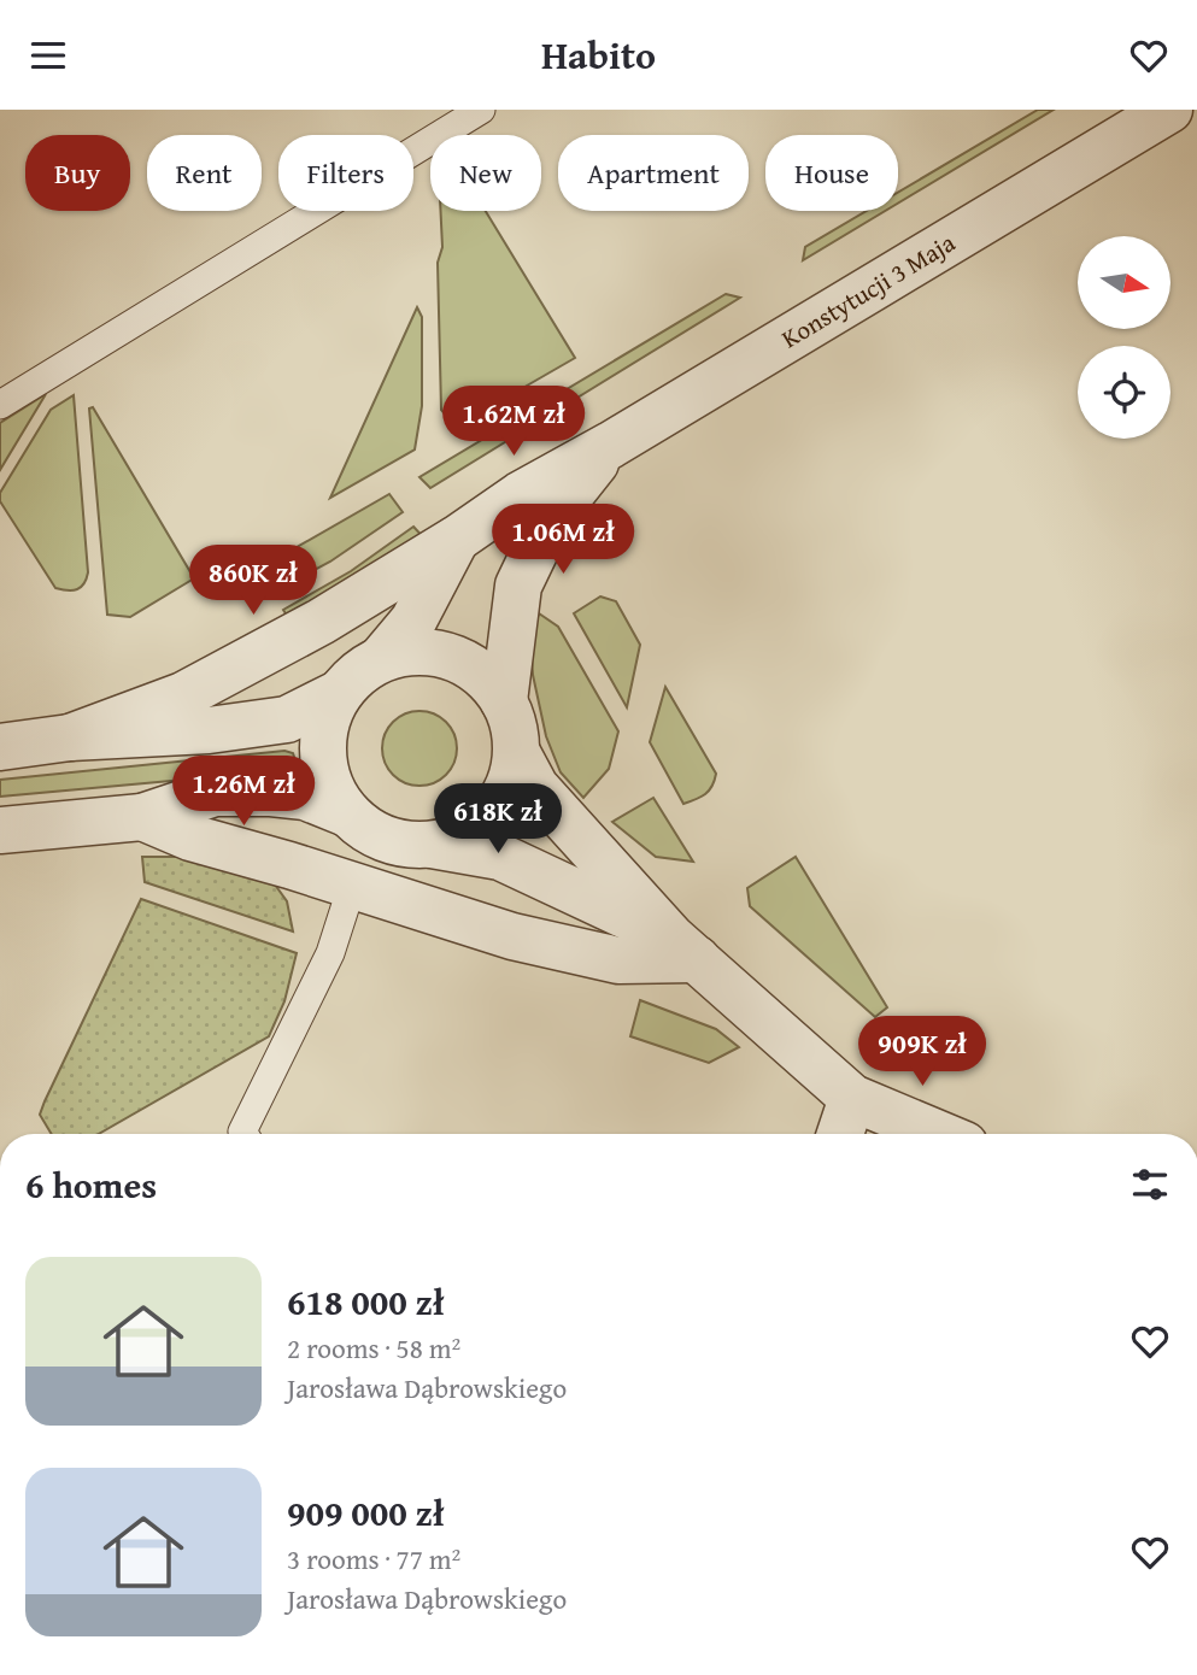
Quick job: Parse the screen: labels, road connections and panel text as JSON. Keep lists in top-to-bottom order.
{
  "streets": {
    "street": ["Konstytucji 3 Maja"]
  },
  "north": "right",
  "page": {
    "header": "Habito",
    "chip": [
      "Buy",
      "Rent",
      "Filters",
      "New",
      "Apartment",
      "House"
    ],
    "price": [
      "1.62M zł",
      "1.06M zł",
      "860K zł",
      "1.26M zł",
      "618K zł",
      "909K zł"
    ],
    "heading": "6 homes",
    "list": [
      {
        "name": "618 000 zł",
        "note": "2 rooms · 58 m² · Jarosława Dąbrowskiego"
      },
      {
        "name": "909 000 zł",
        "note": "3 rooms · 77 m² · Jarosława Dąbrowskiego"
      }
    ]
  }
}
